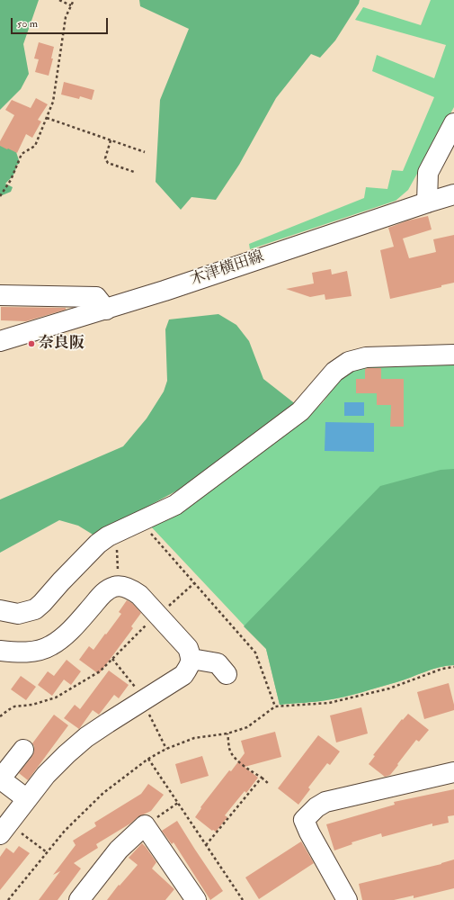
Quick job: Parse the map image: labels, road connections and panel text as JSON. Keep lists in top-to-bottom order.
{
  "streets": {
    "street": ["木津横田線"]
  },
  "places": ["奈良阪"],
  "scale_bar": "50 m"
}
